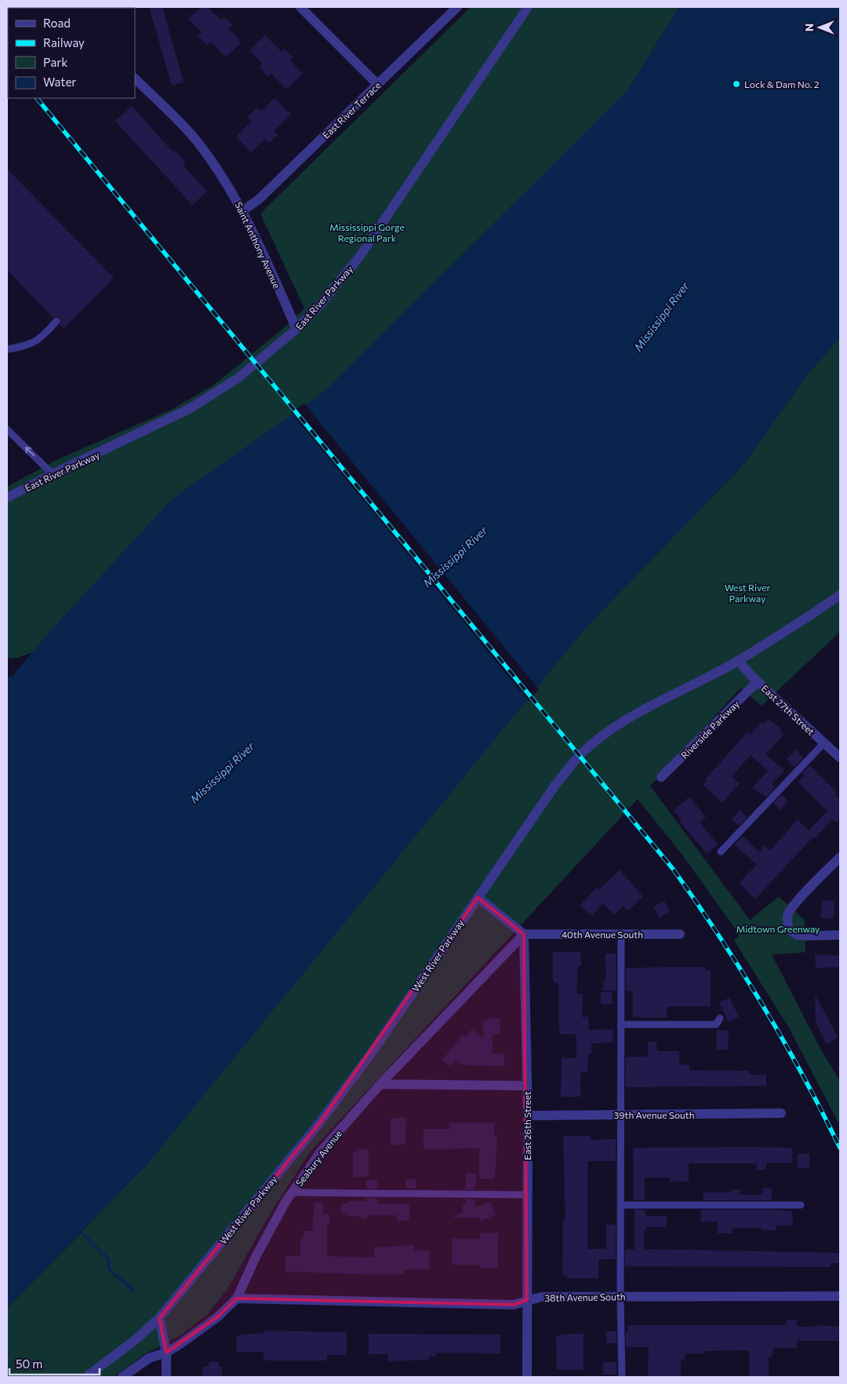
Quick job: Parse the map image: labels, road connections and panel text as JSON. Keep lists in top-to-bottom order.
{
  "streets": {
    "street": [
      "East River Terrace",
      "Saint Anthony Avenue",
      "East River Parkway",
      "East 27th Street",
      "Riverside Parkway",
      "40th Avenue South",
      "West River Parkway",
      "39th Avenue South",
      "East 26th Street",
      "Seabury Avenue",
      "38th Avenue South"
    ]
  },
  "crossings": [
    ["East River Terrace", "Saint Anthony Avenue"],
    ["Saint Anthony Avenue", "East River Parkway"],
    ["East 27th Street", "Riverside Parkway"],
    ["East 27th Street", "West River Parkway"],
    ["40th Avenue South", "East 26th Street"],
    ["40th Avenue South", "Seabury Avenue"],
    ["39th Avenue South", "East 26th Street"],
    ["East 26th Street", "Seabury Avenue"],
    ["East 26th Street", "38th Avenue South"],
    ["Seabury Avenue", "38th Avenue South"]
  ],
  "water": ["Mississippi River"],
  "parks": ["Mississippi Gorge Regional Park", "West River Parkway", "Midtown Greenway"],
  "places": ["Lock & Dam No. 2"],
  "legend": [
    "Road",
    "Railway",
    "Park",
    "Water"
  ],
  "scale_bar": "50 m",
  "north": "left"
}
